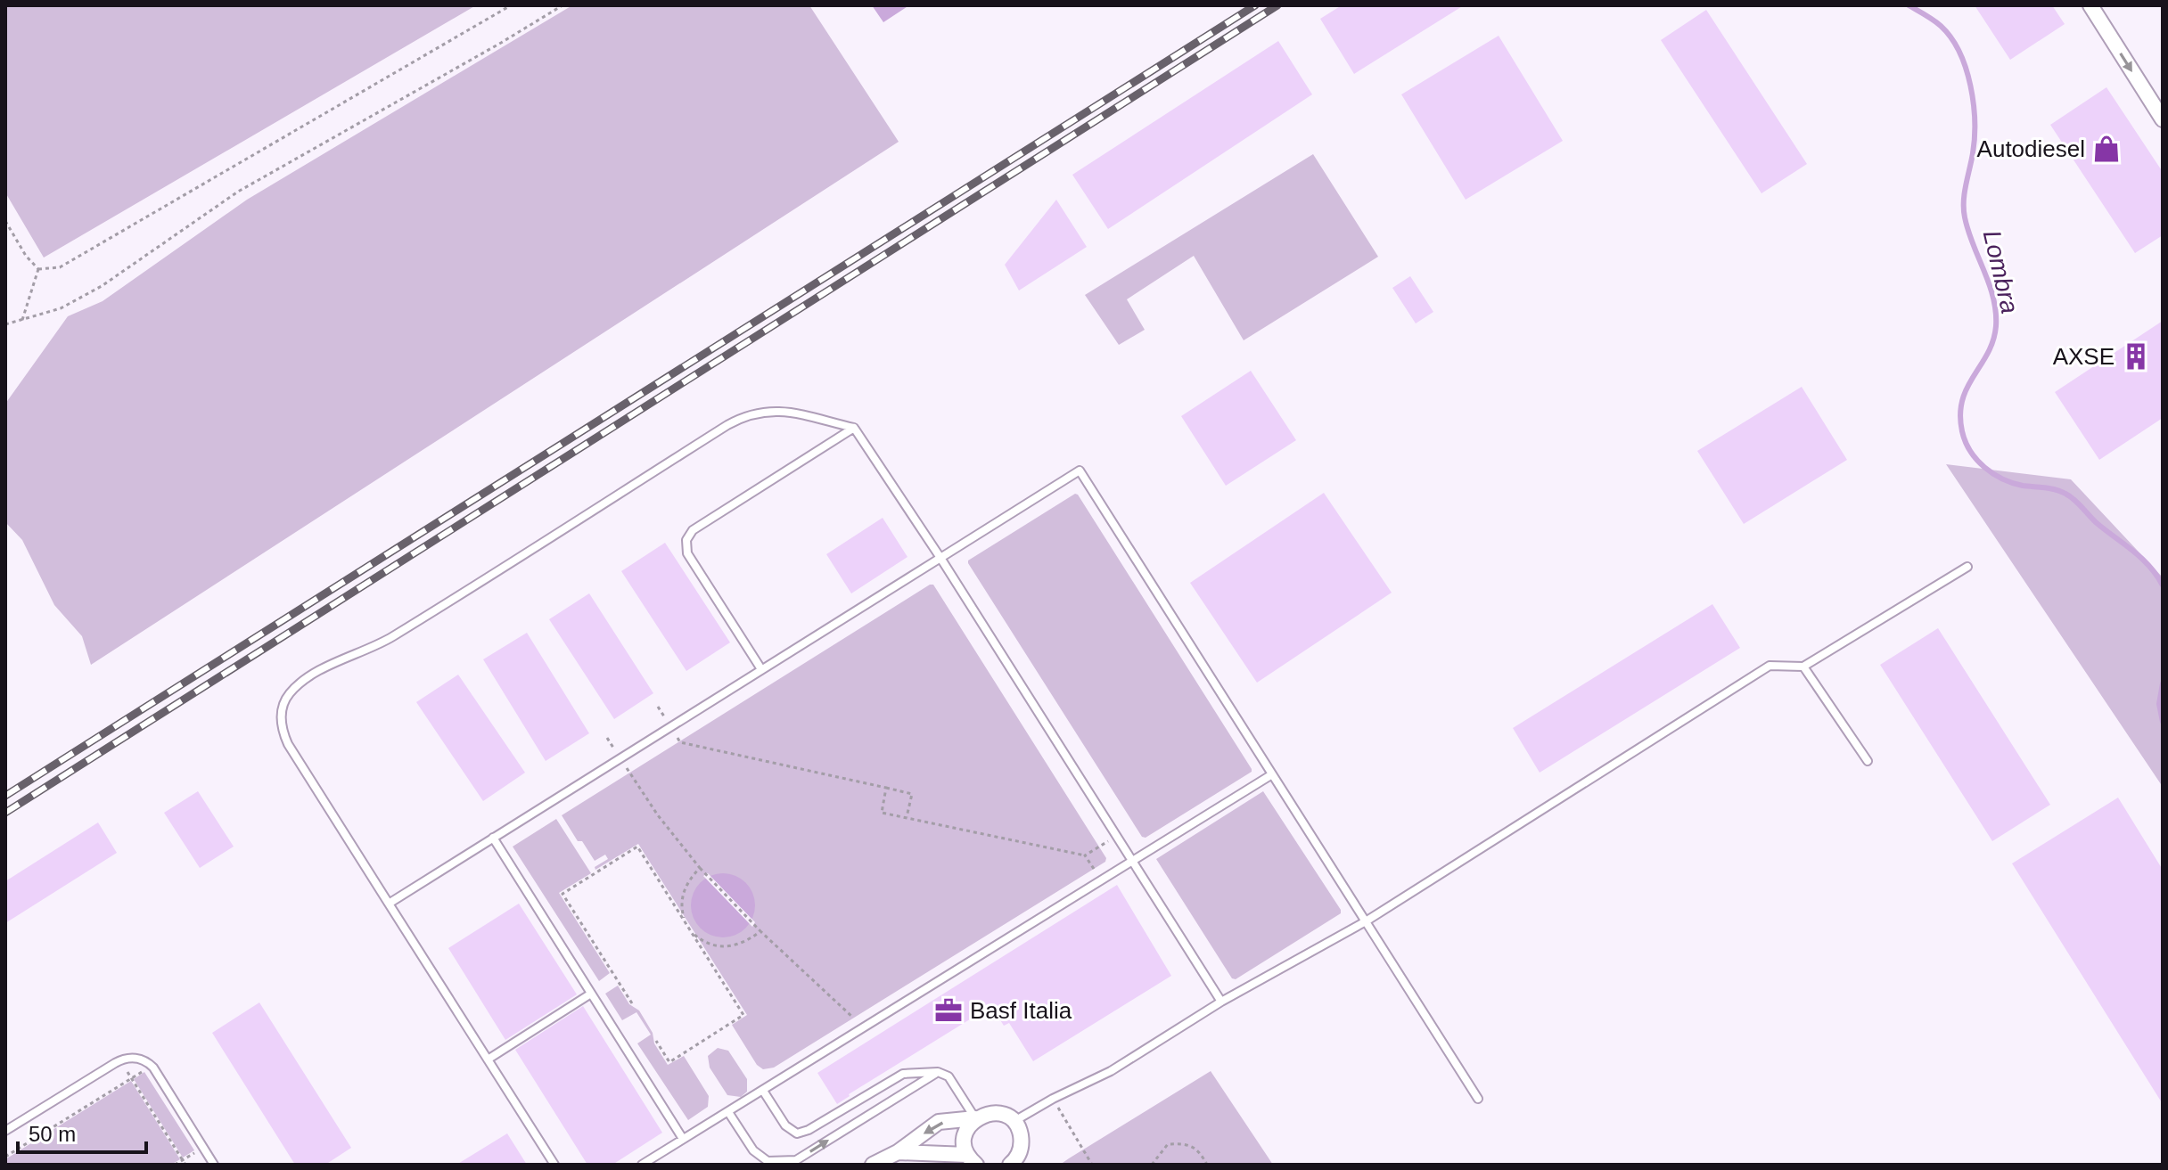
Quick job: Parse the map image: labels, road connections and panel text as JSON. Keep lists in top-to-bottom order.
{
  "water": ["Lombra"],
  "places": {
    "shop": ["Autodiesel"],
    "building": ["AXSE"],
    "office": ["Basf Italia"]
  },
  "scale_bar": "50 m"
}
